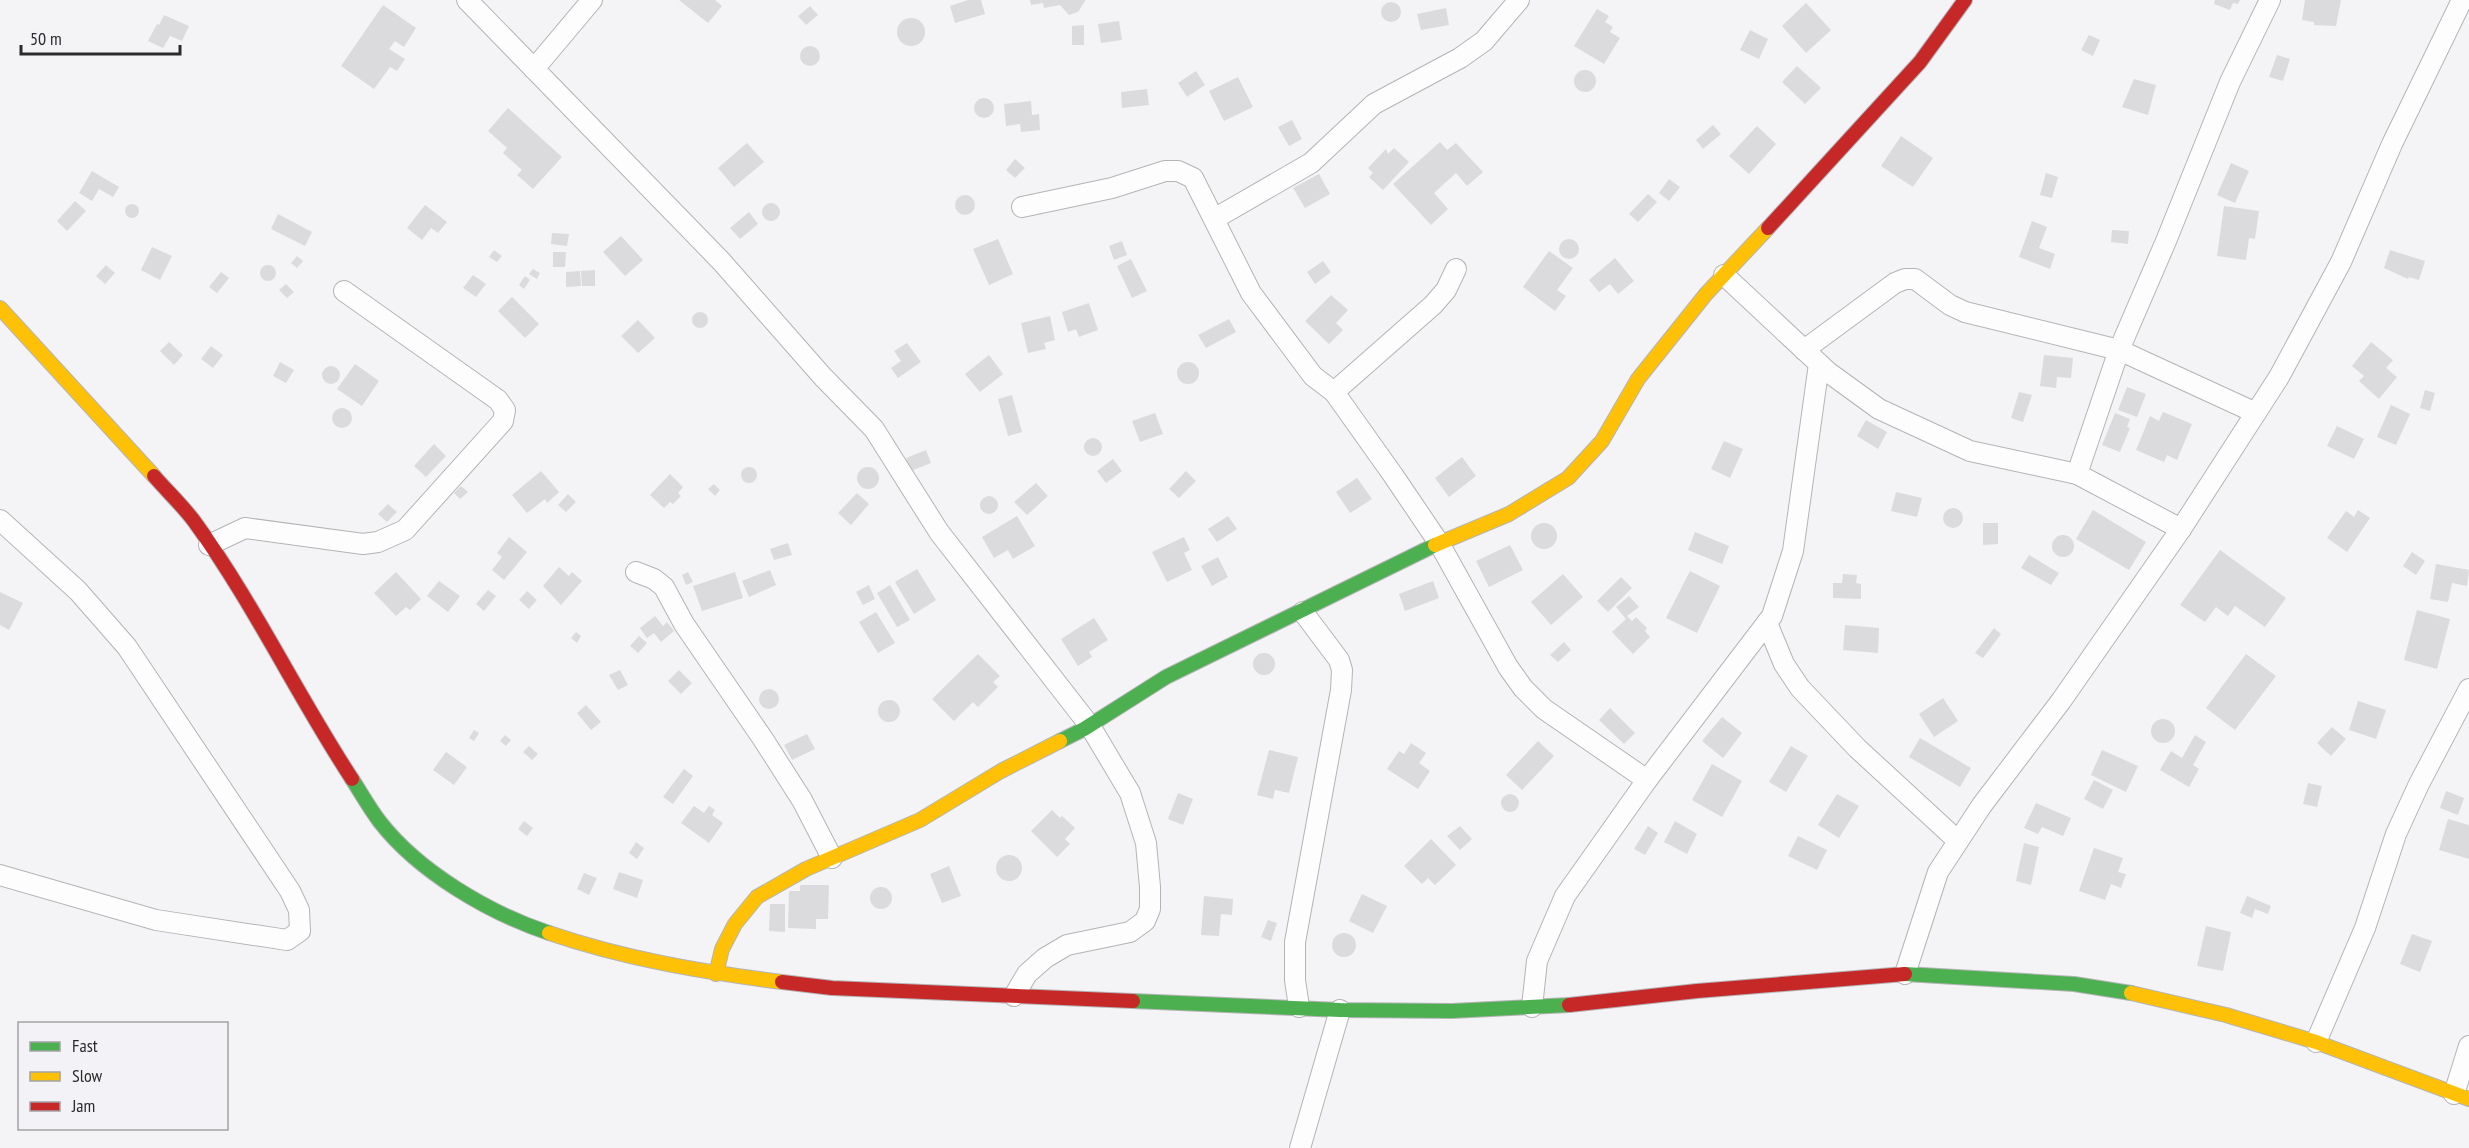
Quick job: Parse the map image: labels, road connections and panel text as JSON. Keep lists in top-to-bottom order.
{
  "legend": ["Fast", "Slow", "Jam"],
  "scale_bar": "50 m"
}
